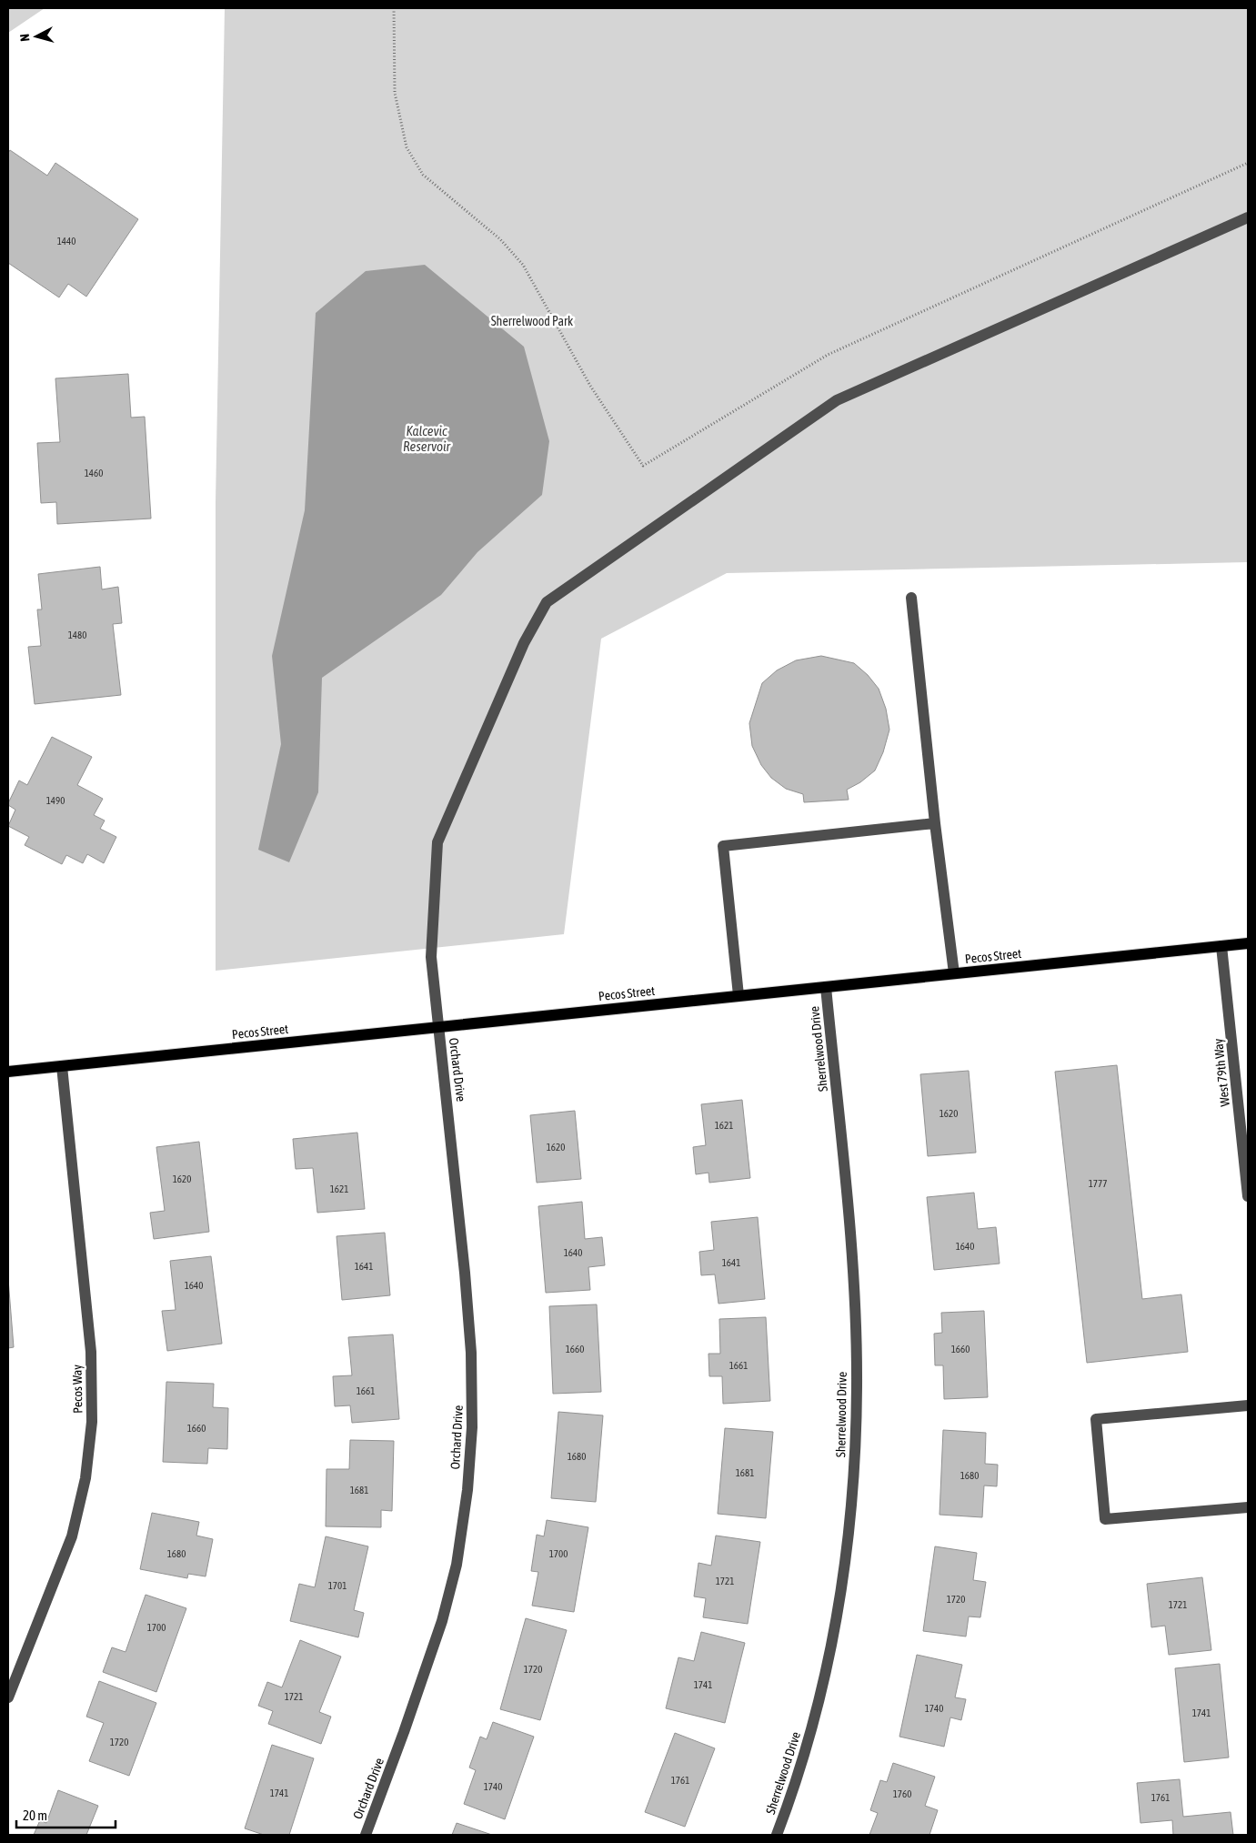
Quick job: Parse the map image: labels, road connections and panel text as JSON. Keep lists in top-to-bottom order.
{
  "streets": {
    "main road": ["Pecos Street"],
    "street": [
      "Sherrelwood Drive",
      "Orchard Drive",
      "West 79th Way",
      "Pecos Way"
    ]
  },
  "crossings": [
    ["Pecos Street", "Sherrelwood Drive"],
    ["Pecos Street", "Orchard Drive"],
    ["Pecos Street", "West 79th Way"],
    ["Pecos Street", "Pecos Way"]
  ],
  "water": ["Kalcevic Reservoir"],
  "parks": ["Sherrelwood Park"],
  "house_numbers": [
    "1440",
    "1460",
    "1480",
    "1490",
    "1620",
    "1621",
    "1620",
    "1620",
    "1777",
    "1621",
    "1640",
    "1640",
    "1641",
    "1641",
    "1640",
    "1660",
    "1660",
    "1661",
    "1661",
    "1660",
    "1680",
    "1681",
    "1680",
    "1681",
    "1680",
    "1700",
    "1721",
    "1701",
    "1720",
    "1721",
    "1700",
    "1720",
    "1741",
    "1721",
    "1740",
    "1741",
    "1720",
    "1761",
    "1740",
    "1741",
    "1760",
    "1761"
  ],
  "scale_bar": "20 m",
  "north": "left"
}
